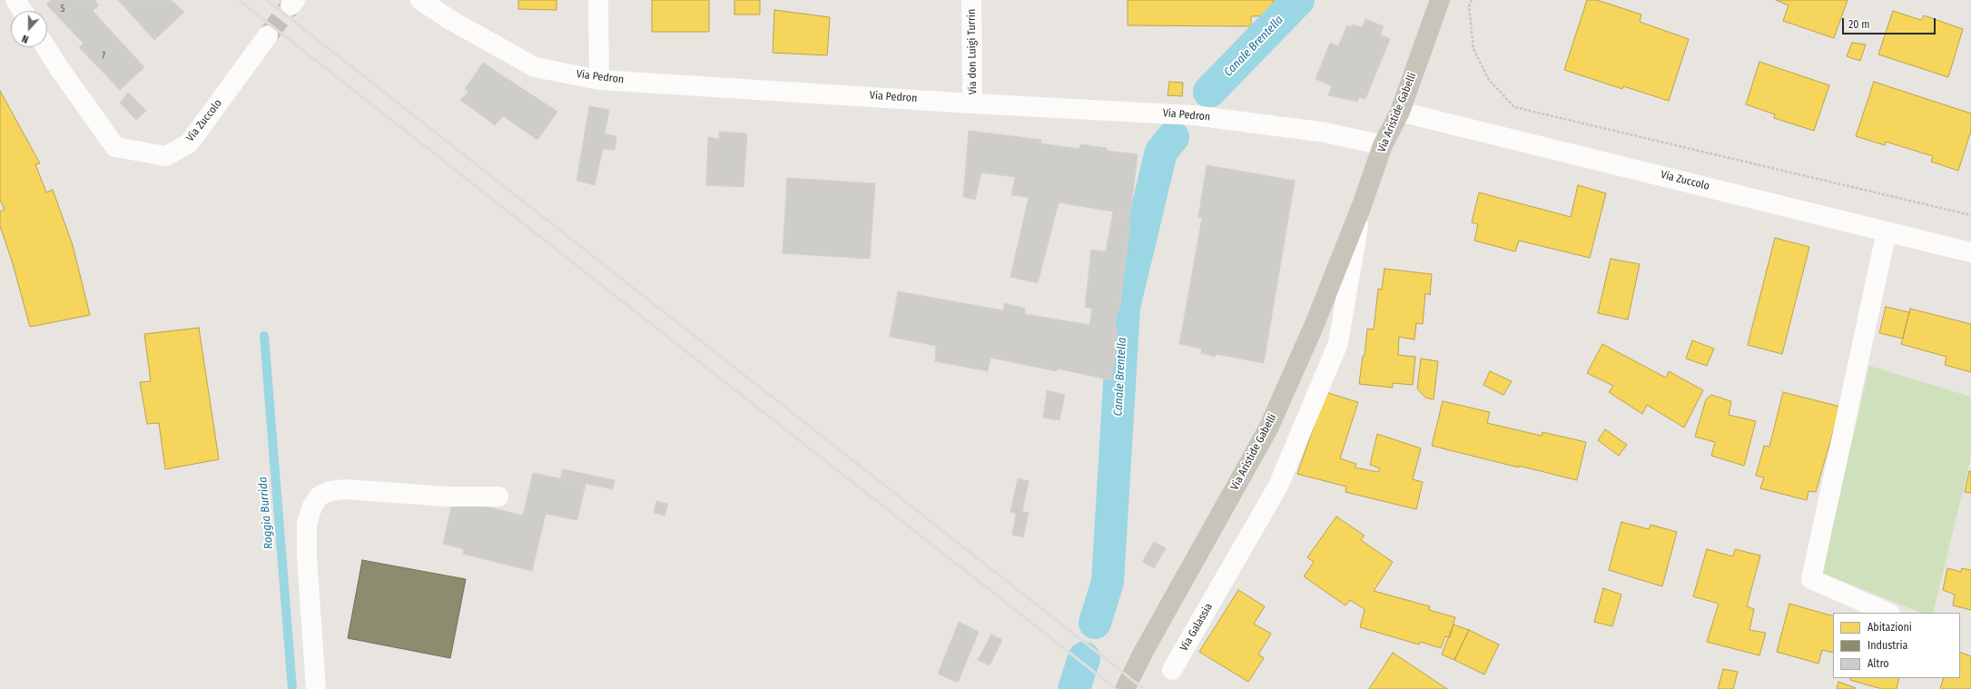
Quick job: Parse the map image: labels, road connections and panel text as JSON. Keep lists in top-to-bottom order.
{
  "streets": {
    "main road": ["Via Aristide Gabelli"],
    "street": [
      "Via don Luigi Turrin",
      "Via Pedron",
      "Via Zuccolo",
      "Via Galassia"
    ]
  },
  "crossings": [
    ["Via don Luigi Turrin", "Via Pedron"],
    ["Via Pedron", "Via Aristide Gabelli"],
    ["Via Aristide Gabelli", "Via Zuccolo"],
    ["Via Aristide Gabelli", "Via Galassia"]
  ],
  "water": ["Canale Brentella", "Roggia Burrida"],
  "house_numbers": ["5", "7"],
  "legend": ["Abitazioni", "Industria", "Altro"],
  "scale_bar": "20 m",
  "north": "bottom"
}
